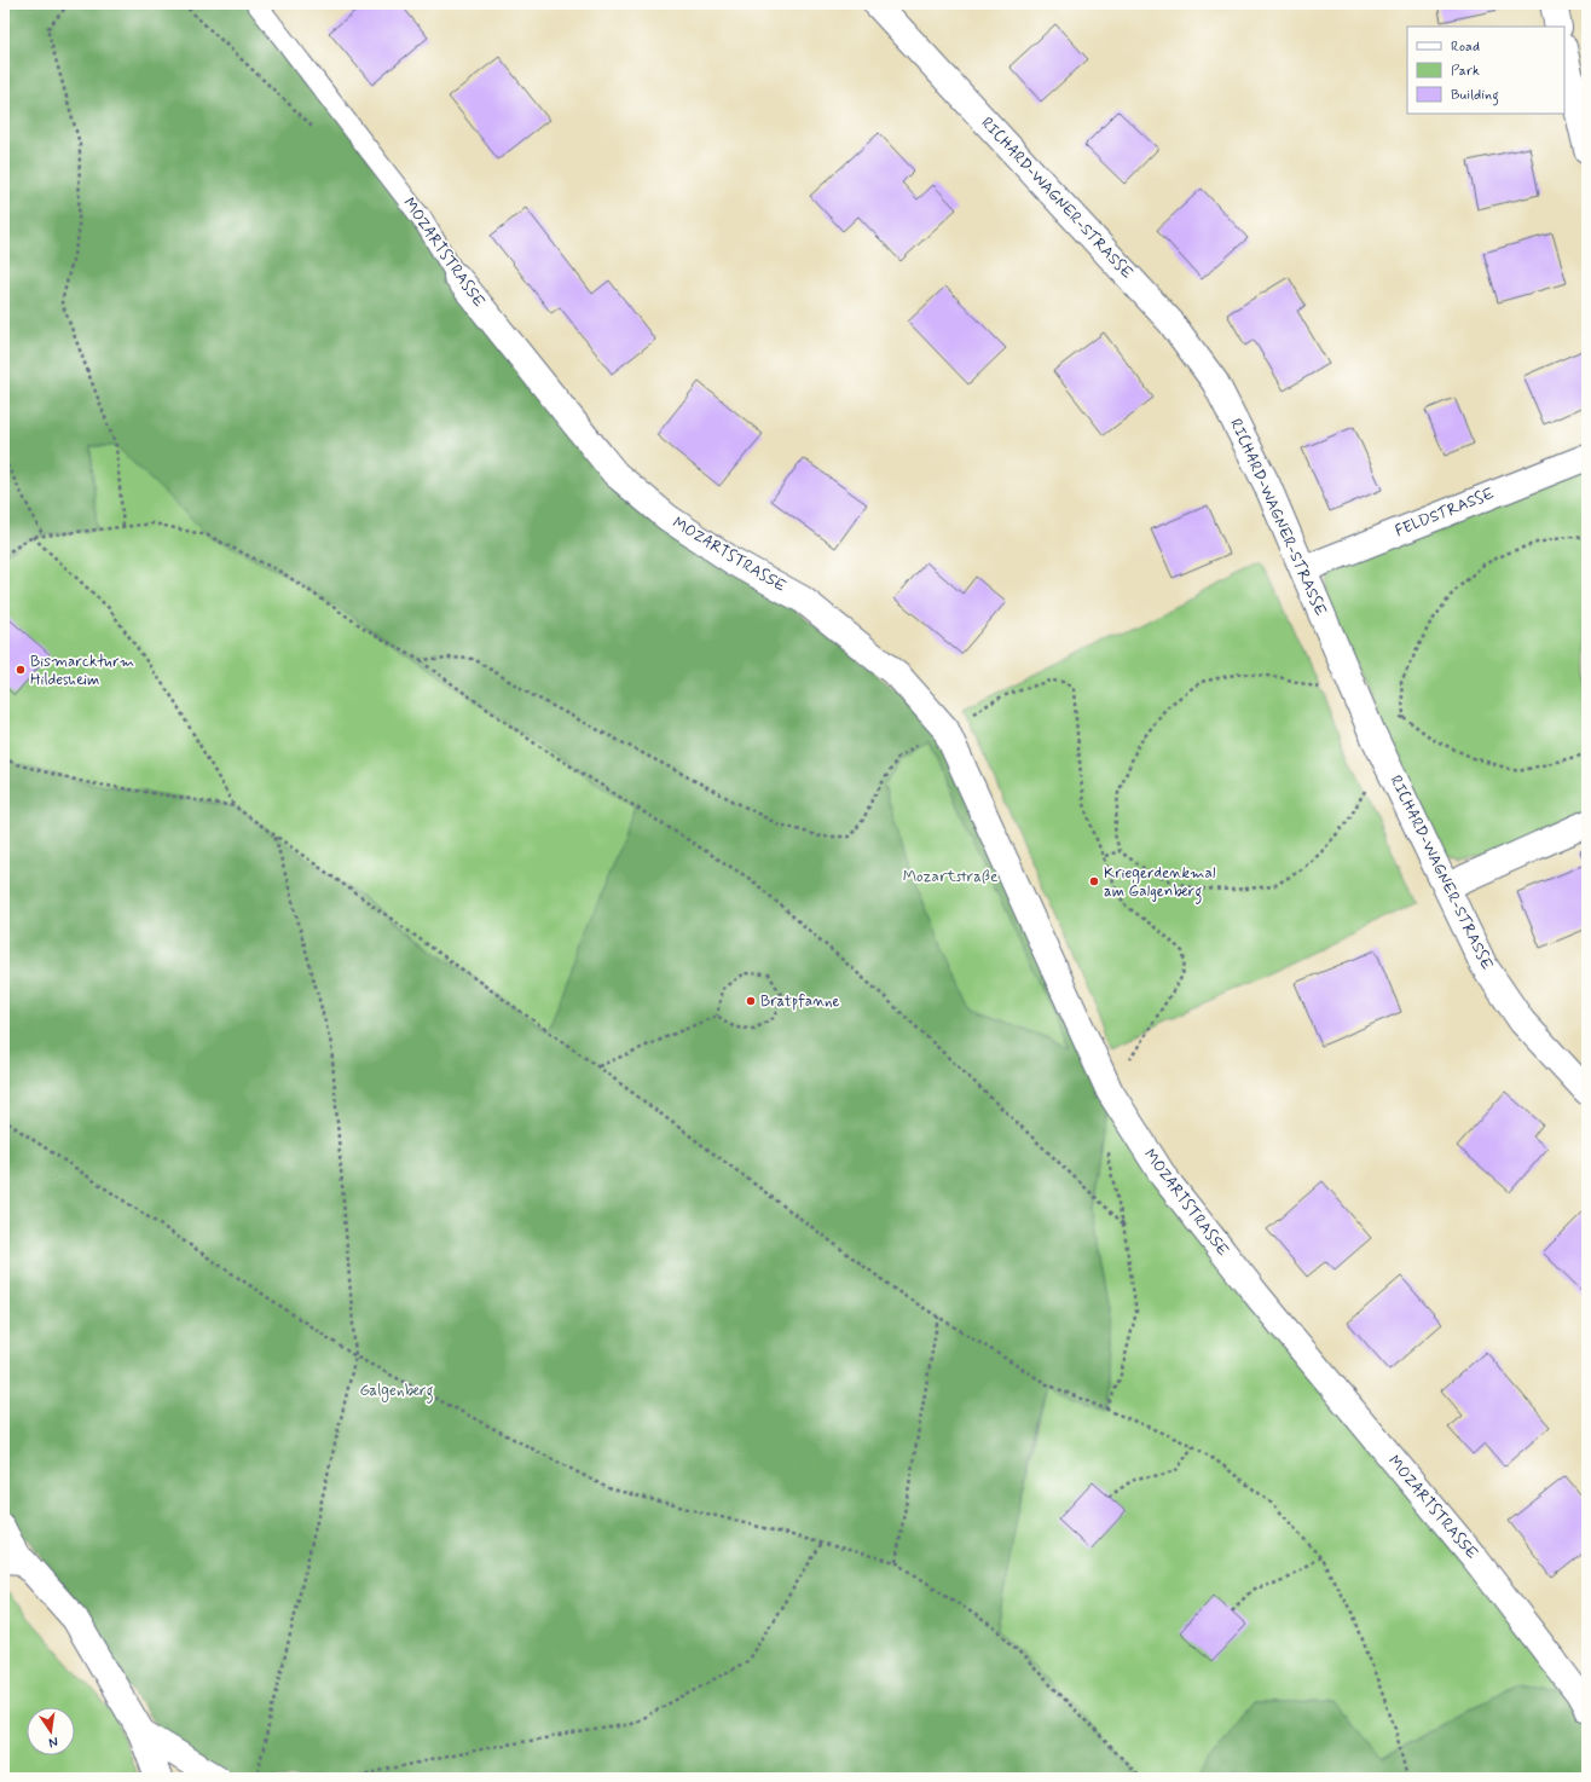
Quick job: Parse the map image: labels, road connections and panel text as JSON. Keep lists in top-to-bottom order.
{
  "streets": {
    "street": ["RICHARD-WAGNER-STRASSE", "MOZARTSTRASSE", "FELDSTRASSE"]
  },
  "crossings": [
    ["RICHARD-WAGNER-STRASSE", "FELDSTRASSE"]
  ],
  "parks": ["Mozartstraße", "Galgenberg"],
  "places": ["Bismarckturm Hildesheim", "Kriegerdenkmal am Galgenberg", "Bratpfanne"],
  "legend": ["Road", "Park", "Building"],
  "north": "bottom"
}
